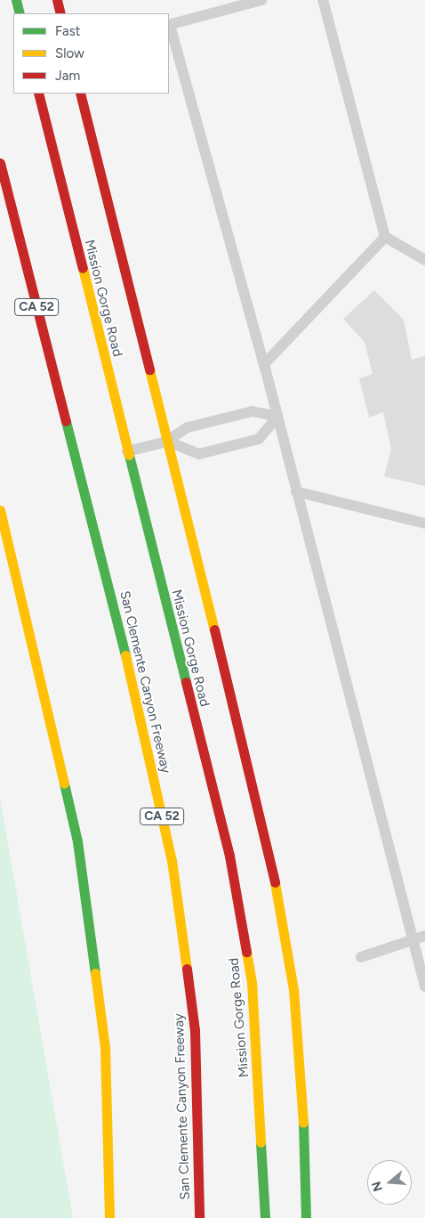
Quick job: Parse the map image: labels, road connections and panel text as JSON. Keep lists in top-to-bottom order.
{
  "streets": {
    "main road": ["Mission Gorge Road", "CA 52", "San Clemente Canyon Freeway"]
  },
  "legend": ["Fast", "Slow", "Jam"],
  "north": "left"
}
